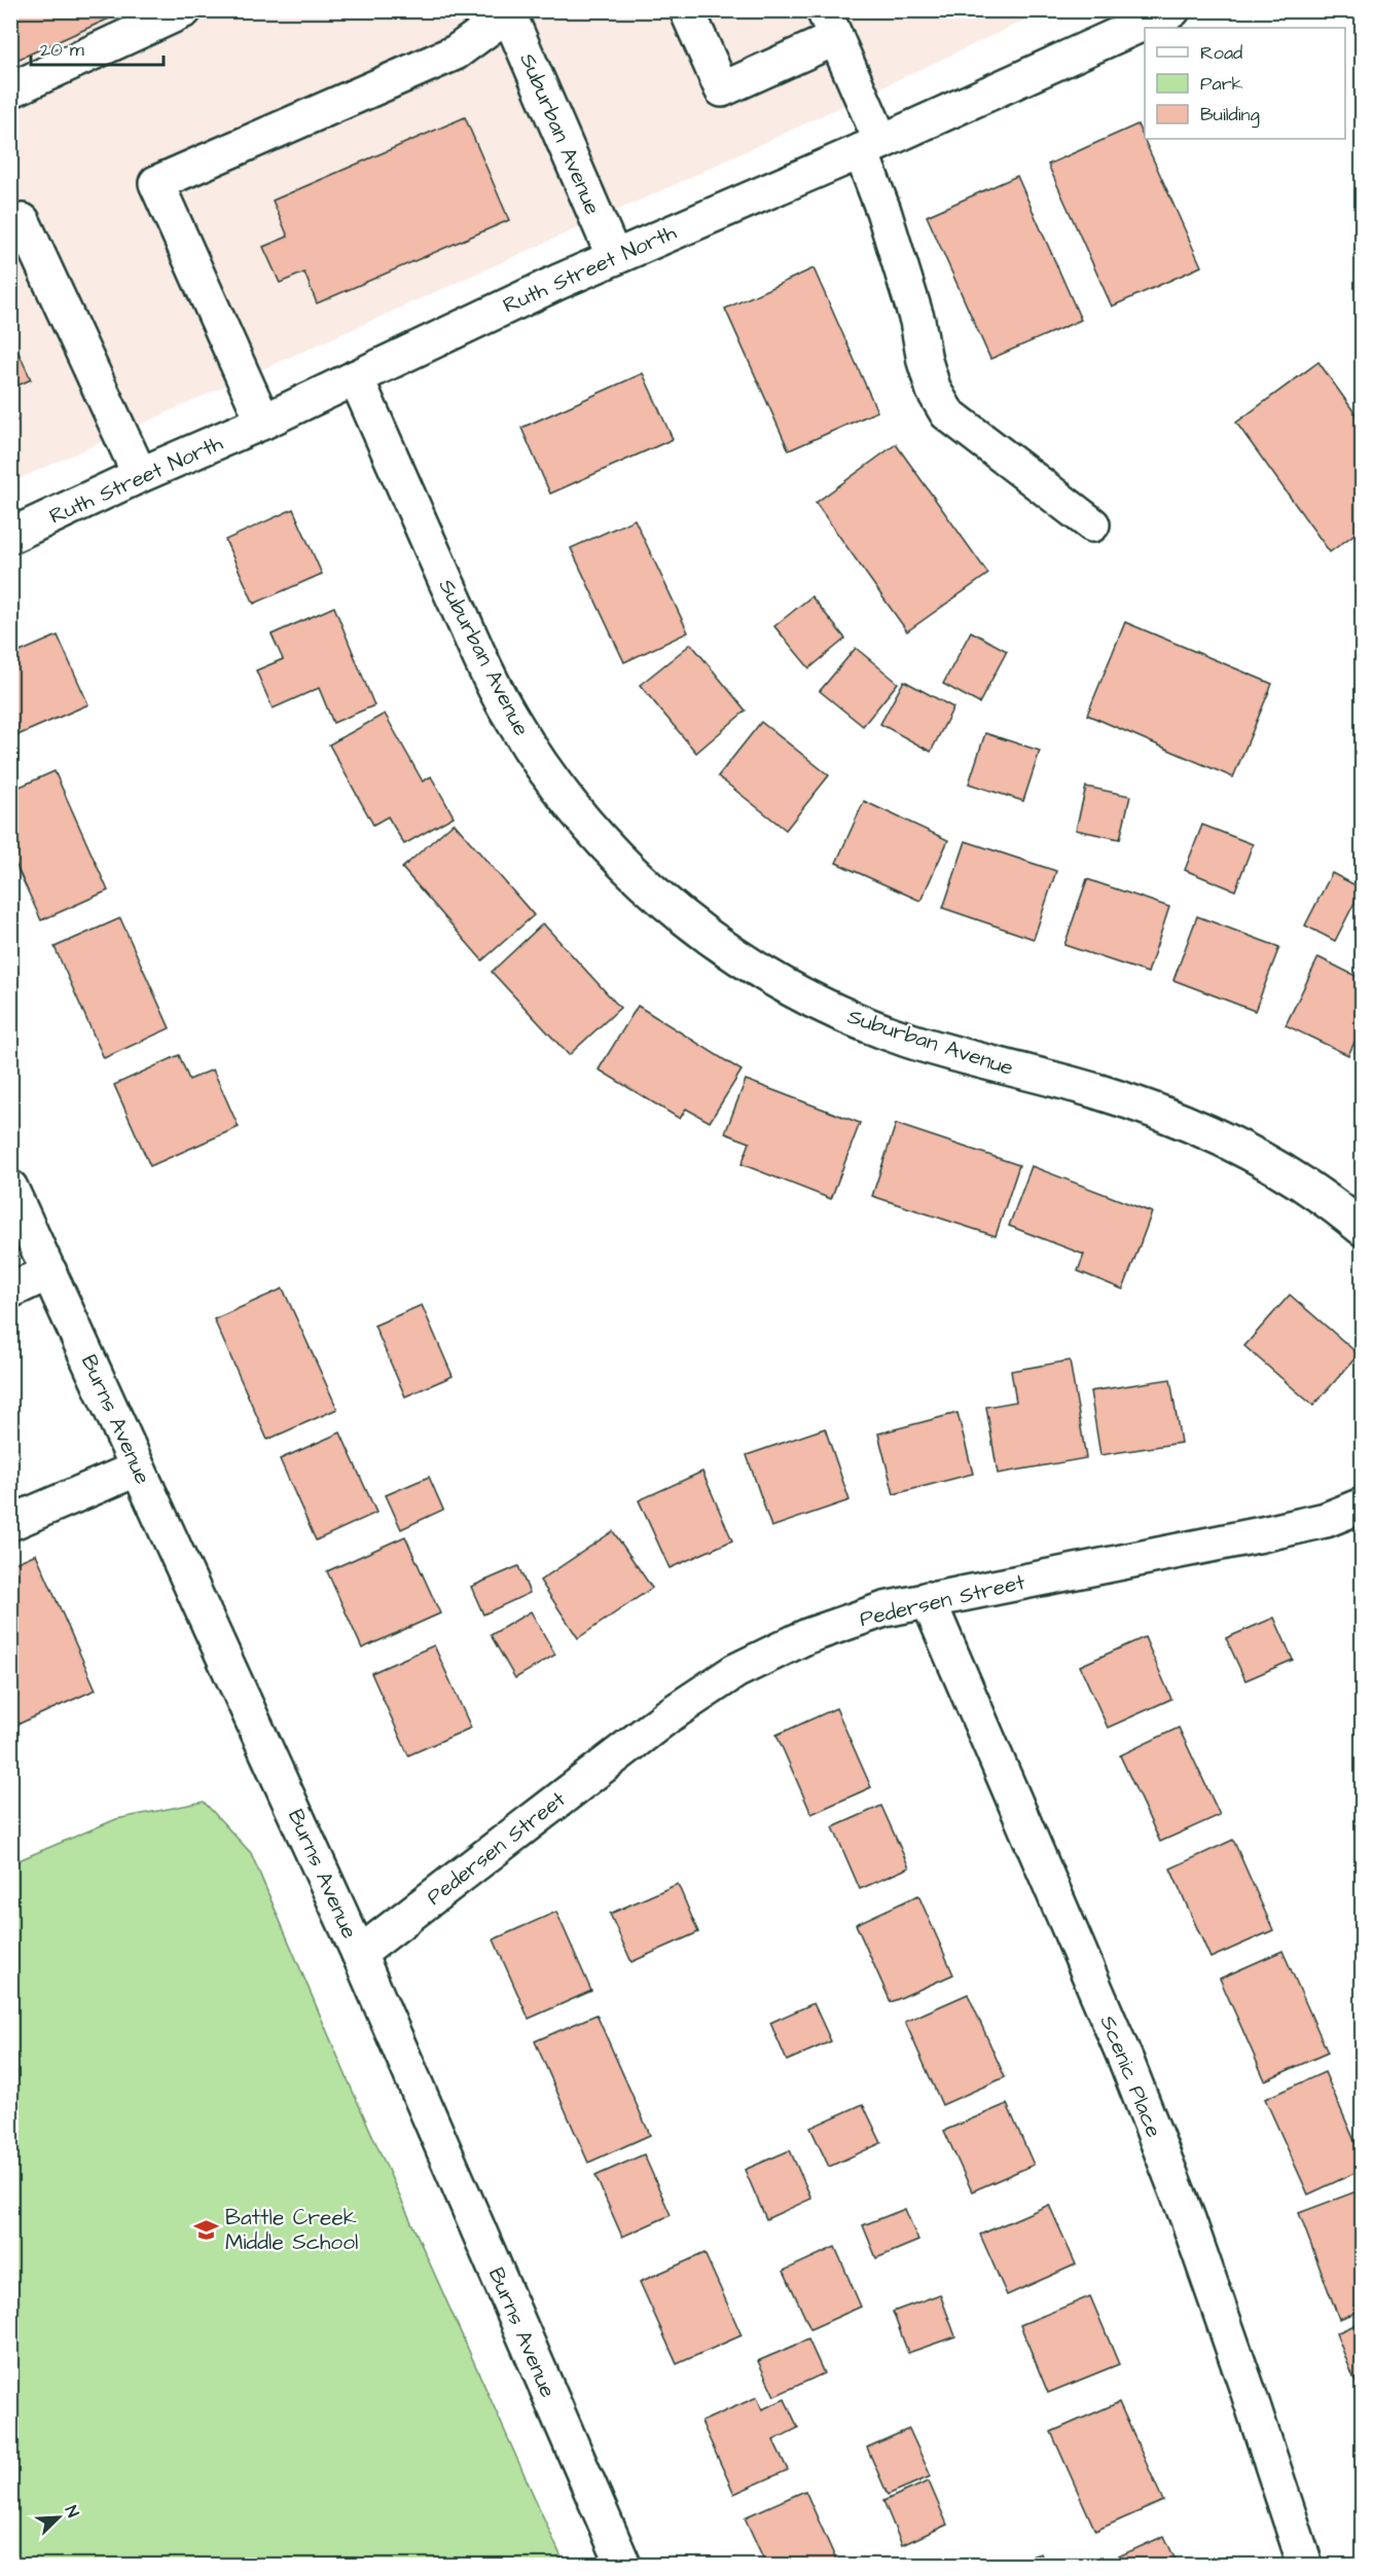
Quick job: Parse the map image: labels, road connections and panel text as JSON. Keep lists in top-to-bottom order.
{
  "streets": {
    "street": [
      "Suburban Avenue",
      "Ruth Street North",
      "Burns Avenue",
      "Pedersen Street",
      "Scenic Place"
    ]
  },
  "crossings": [
    ["Suburban Avenue", "Ruth Street North"],
    ["Burns Avenue", "Pedersen Street"],
    ["Pedersen Street", "Scenic Place"]
  ],
  "places": {
    "school or university": ["Battle Creek Middle School"]
  },
  "legend": ["Road", "Park", "Building"],
  "scale_bar": "20 m",
  "north": "top right"
}
